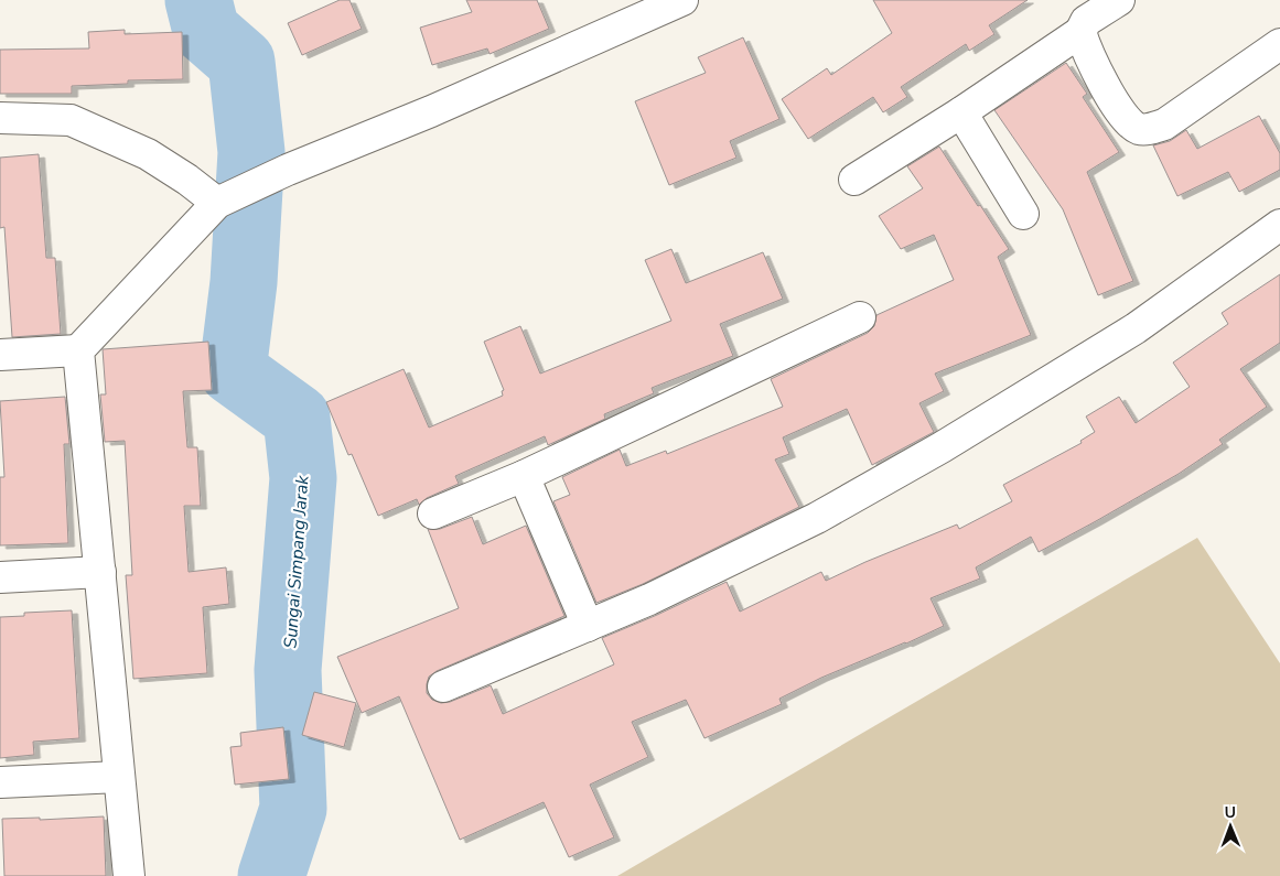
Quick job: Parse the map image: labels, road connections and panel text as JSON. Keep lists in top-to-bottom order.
{
  "water": ["Sungai Simpang Jarak"],
  "north": "top"
}
